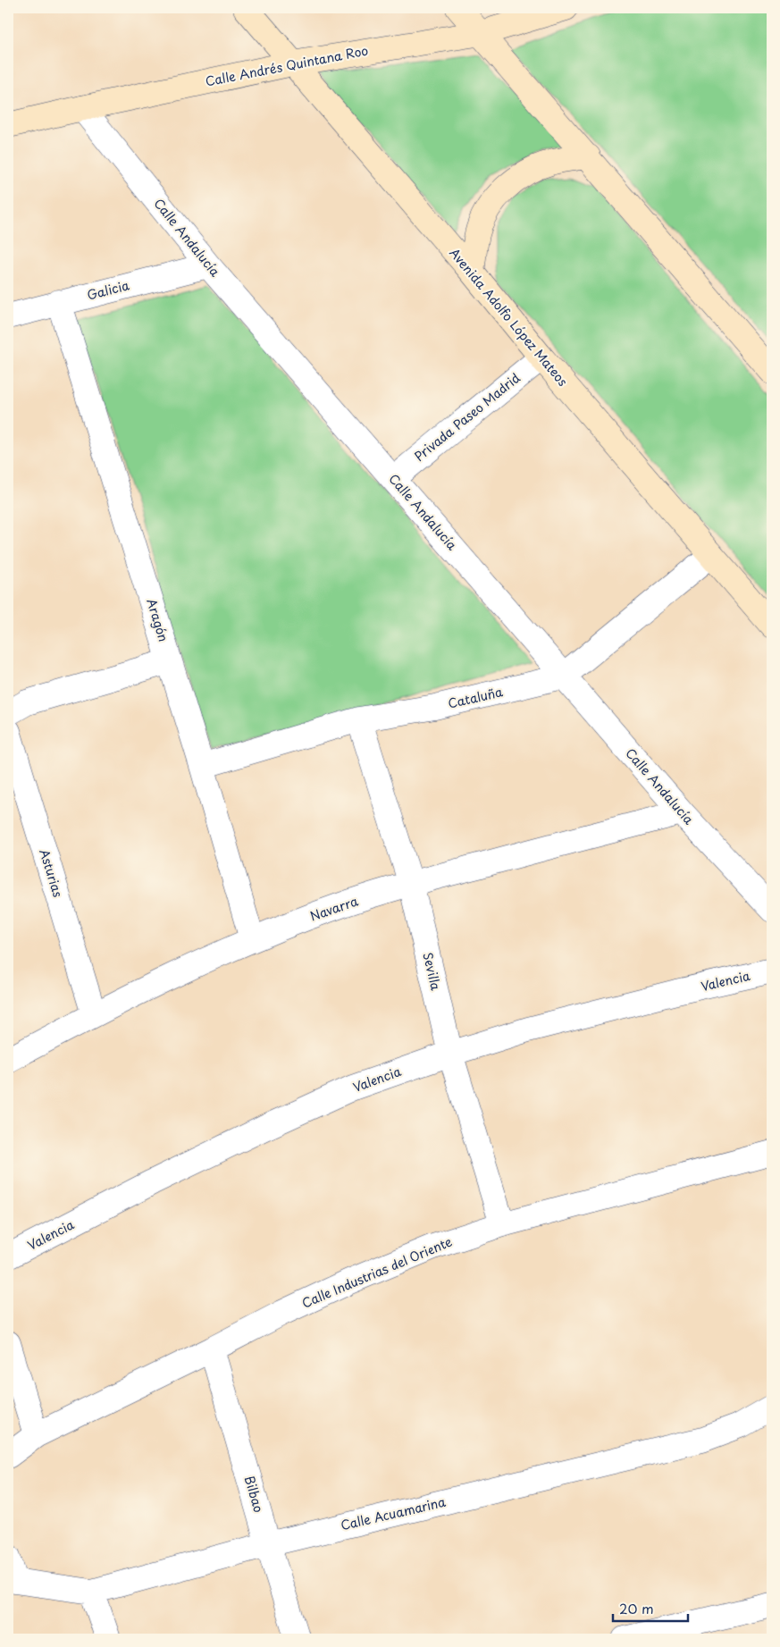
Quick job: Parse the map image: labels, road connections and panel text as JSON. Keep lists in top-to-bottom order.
{
  "streets": {
    "main road": ["Calle Andrés Quintana Roo", "Avenida Adolfo López Mateos"],
    "street": [
      "Calle Andalucía",
      "Galicia",
      "Privada Paseo Madrid",
      "Aragón",
      "Cataluña",
      "Asturias",
      "Navarra",
      "Sevilla",
      "Valencia",
      "Calle Industrias del Oriente",
      "Bilbao",
      "Calle Acuamarina"
    ]
  },
  "crossings": [
    ["Calle Andrés Quintana Roo", "Calle Andalucía"],
    ["Calle Andrés Quintana Roo", "Avenida Adolfo López Mateos"],
    ["Calle Andalucía", "Galicia"],
    ["Calle Andalucía", "Privada Paseo Madrid"],
    ["Calle Andalucía", "Cataluña"],
    ["Calle Andalucía", "Navarra"],
    ["Galicia", "Aragón"],
    ["Avenida Adolfo López Mateos", "Privada Paseo Madrid"],
    ["Avenida Adolfo López Mateos", "Cataluña"],
    ["Aragón", "Cataluña"],
    ["Aragón", "Navarra"],
    ["Cataluña", "Sevilla"],
    ["Asturias", "Navarra"],
    ["Navarra", "Sevilla"],
    ["Sevilla", "Valencia"],
    ["Sevilla", "Calle Industrias del Oriente"],
    ["Calle Industrias del Oriente", "Bilbao"],
    ["Bilbao", "Calle Acuamarina"]
  ],
  "scale_bar": "20 m"
}
